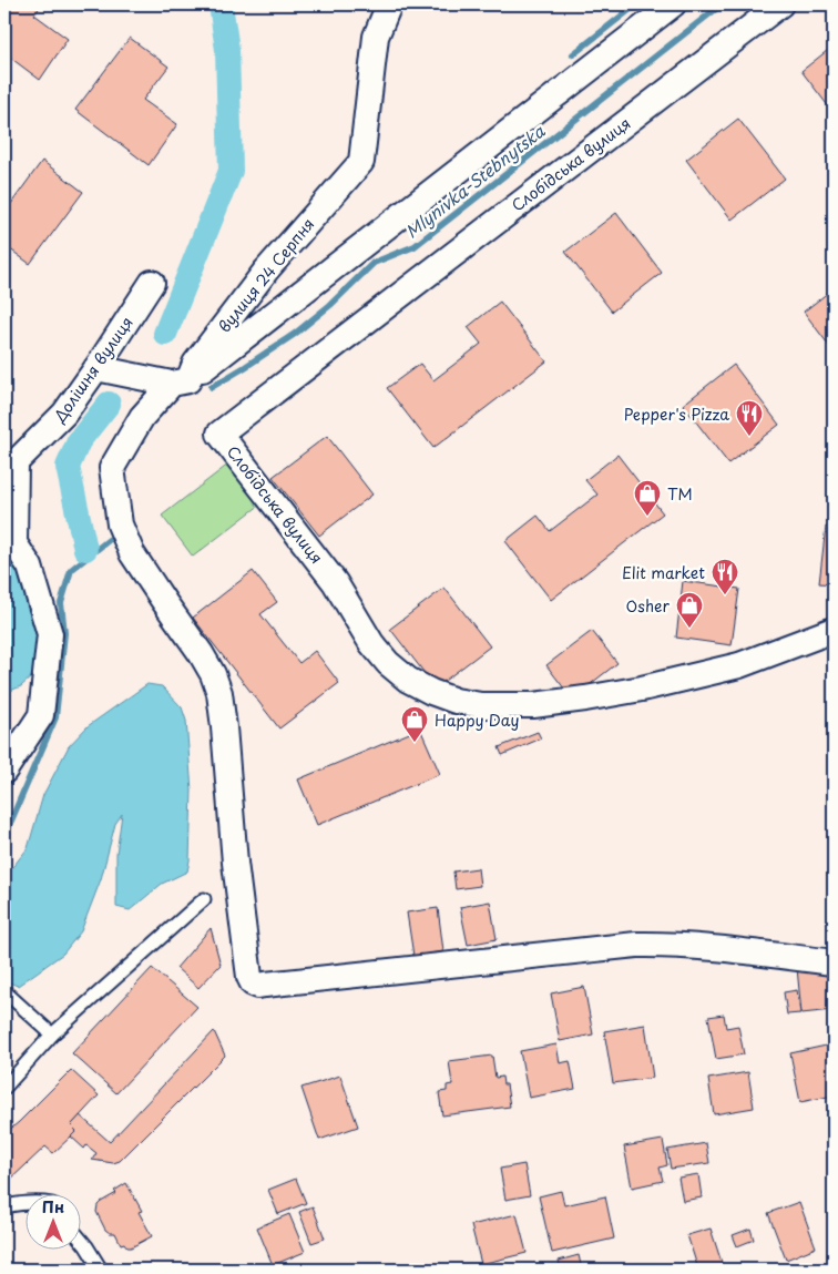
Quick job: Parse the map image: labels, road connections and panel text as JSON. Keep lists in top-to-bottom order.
{
  "streets": {
    "street": ["Слобідська вулиця", "вулиця 24 Серпня", "Долішня вулиця"]
  },
  "water": ["Mlynivka-Stebnytska"],
  "places": {
    "restaurant": ["Pepper's Pizza", "Elit market"],
    "shop": ["TM", "Osher", "Happy Day"]
  },
  "north": "top"
}
